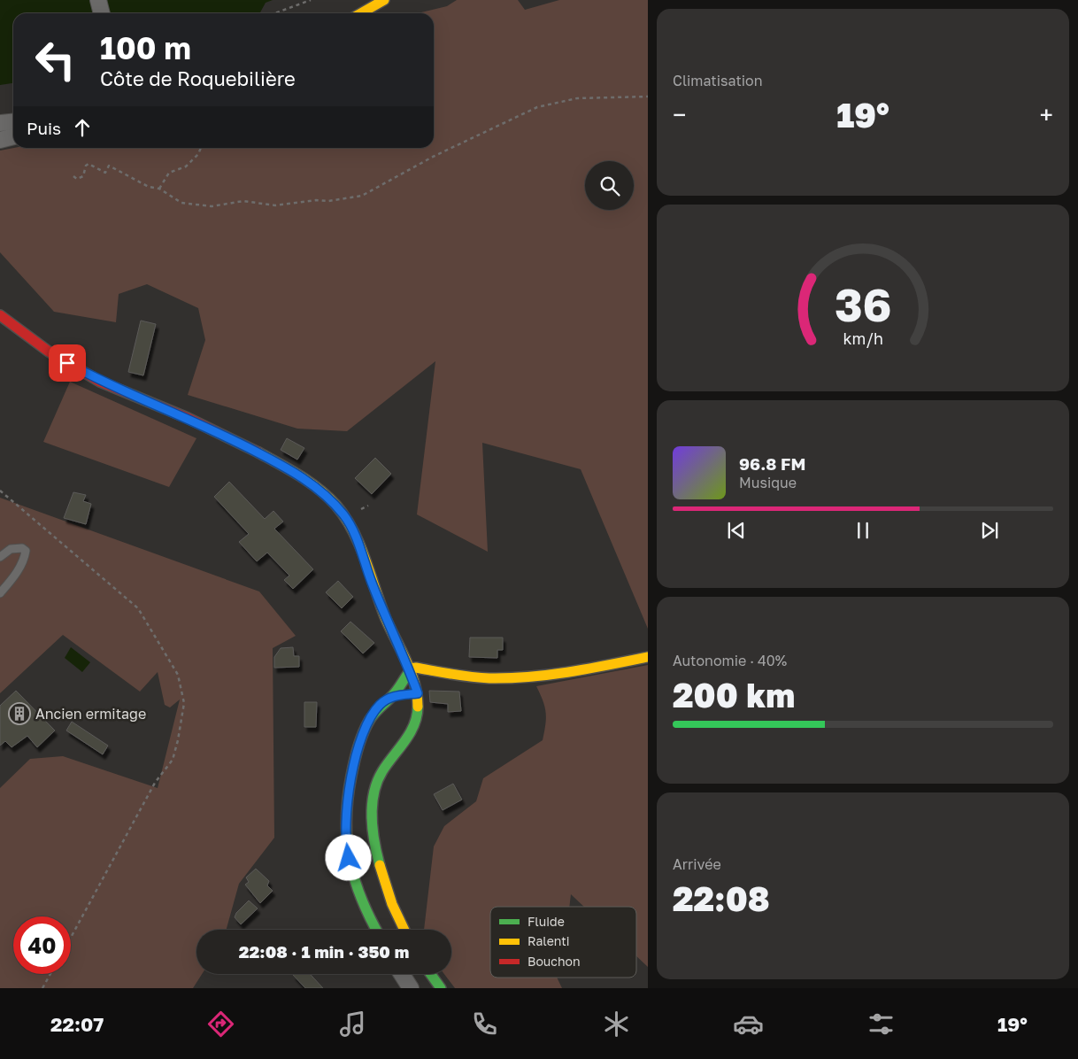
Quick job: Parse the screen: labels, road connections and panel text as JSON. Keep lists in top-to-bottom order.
{
  "places": {
    "building": ["Ancien ermitage"]
  },
  "legend": ["Fluide", "Ralenti", "Bouchon"],
  "page": {
    "tile": [
      "Climatisation",
      ["Autonomie · 40%", "200 km"],
      ["Arrivée", "22:08"]
    ],
    "turn": ["100 m", "Côte de Roquebilière"],
    "heat": ["−", "19°", "+"],
    "then": "Puis",
    "song": ["96.8 FM", "Musique"],
    "limit": "40",
    "trip": "22:08 · 1 min · 350 m",
    "tabs": ["22:07", "19°"],
    "gauge": ["36", "km/h"]
  }
}
